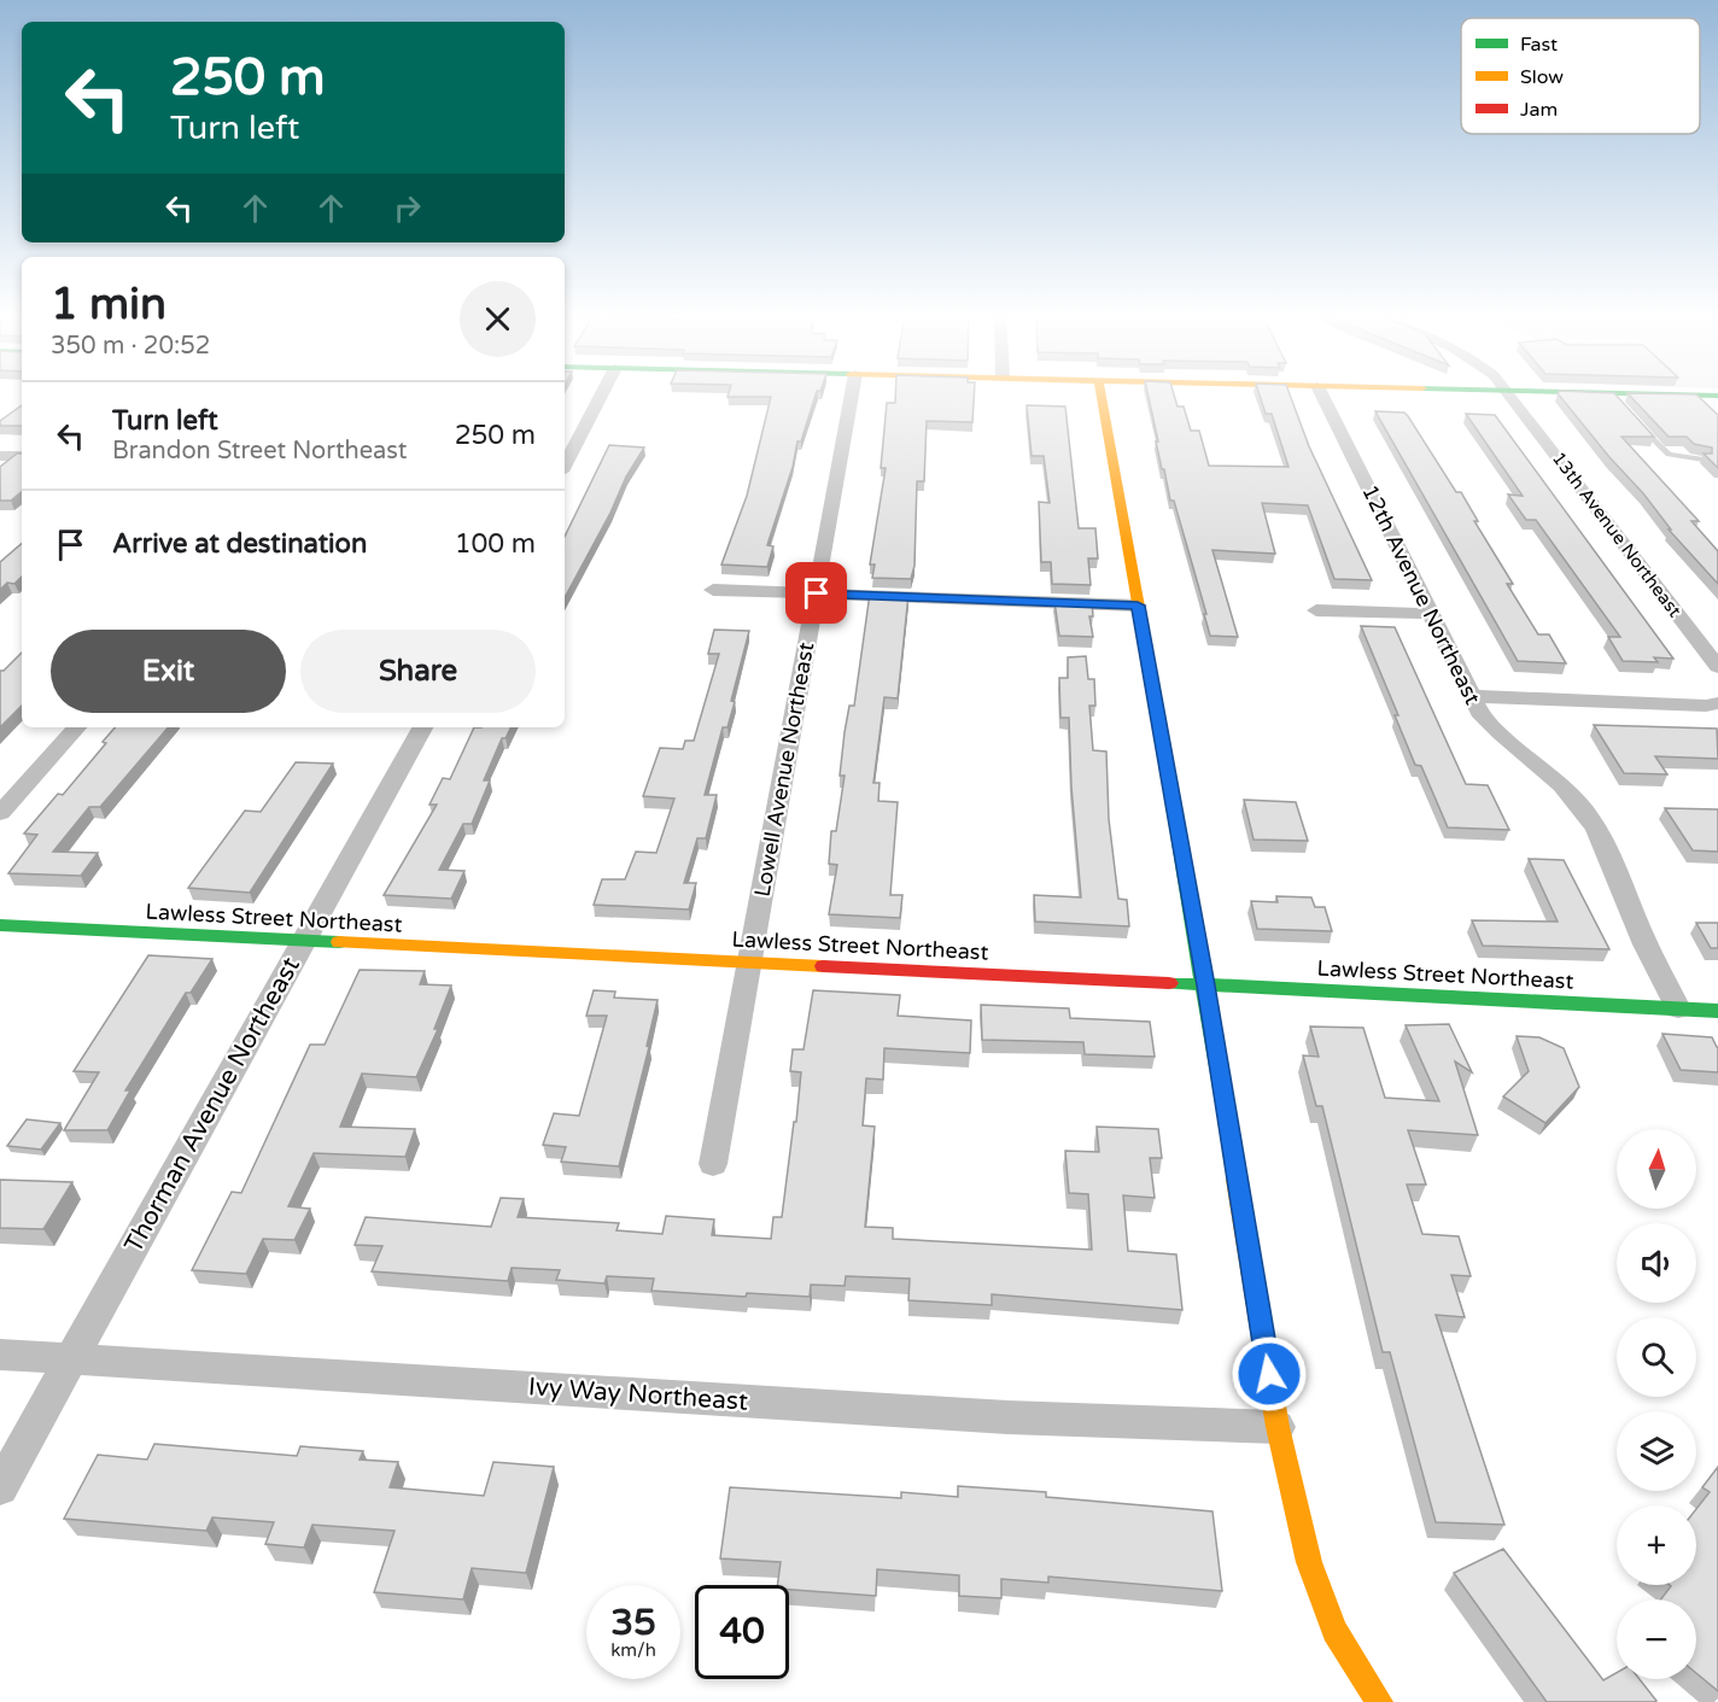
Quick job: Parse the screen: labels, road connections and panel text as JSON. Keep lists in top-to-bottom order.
{
  "streets": {
    "street": [
      "13th Avenue Northeast",
      "12th Avenue Northeast",
      "Lowell Avenue Northeast",
      "Lawless Street Northeast",
      "Thorman Avenue Northeast",
      "Ivy Way Northeast"
    ]
  },
  "crossings": [
    ["12th Avenue Northeast", "Lawless Street Northeast"],
    ["Lowell Avenue Northeast", "Lawless Street Northeast"],
    ["Lawless Street Northeast", "Thorman Avenue Northeast"],
    ["Thorman Avenue Northeast", "Ivy Way Northeast"]
  ],
  "legend": ["Fast", "Slow", "Jam"],
  "north": "top",
  "page": {
    "turn": ["250 m", "Turn left"],
    "heading": ["1 min", "350 m · 20:52"],
    "list": [
      {
        "name": "Turn left",
        "note": "Brandon Street Northeast",
        "value": "250 m"
      },
      {
        "name": "Arrive at destination",
        "value": "100 m"
      }
    ],
    "buttons": ["Exit", "Share"],
    "map_buttons": ["+", "−"],
    "speed": "35 km/h",
    "limit": "40"
  }
}
